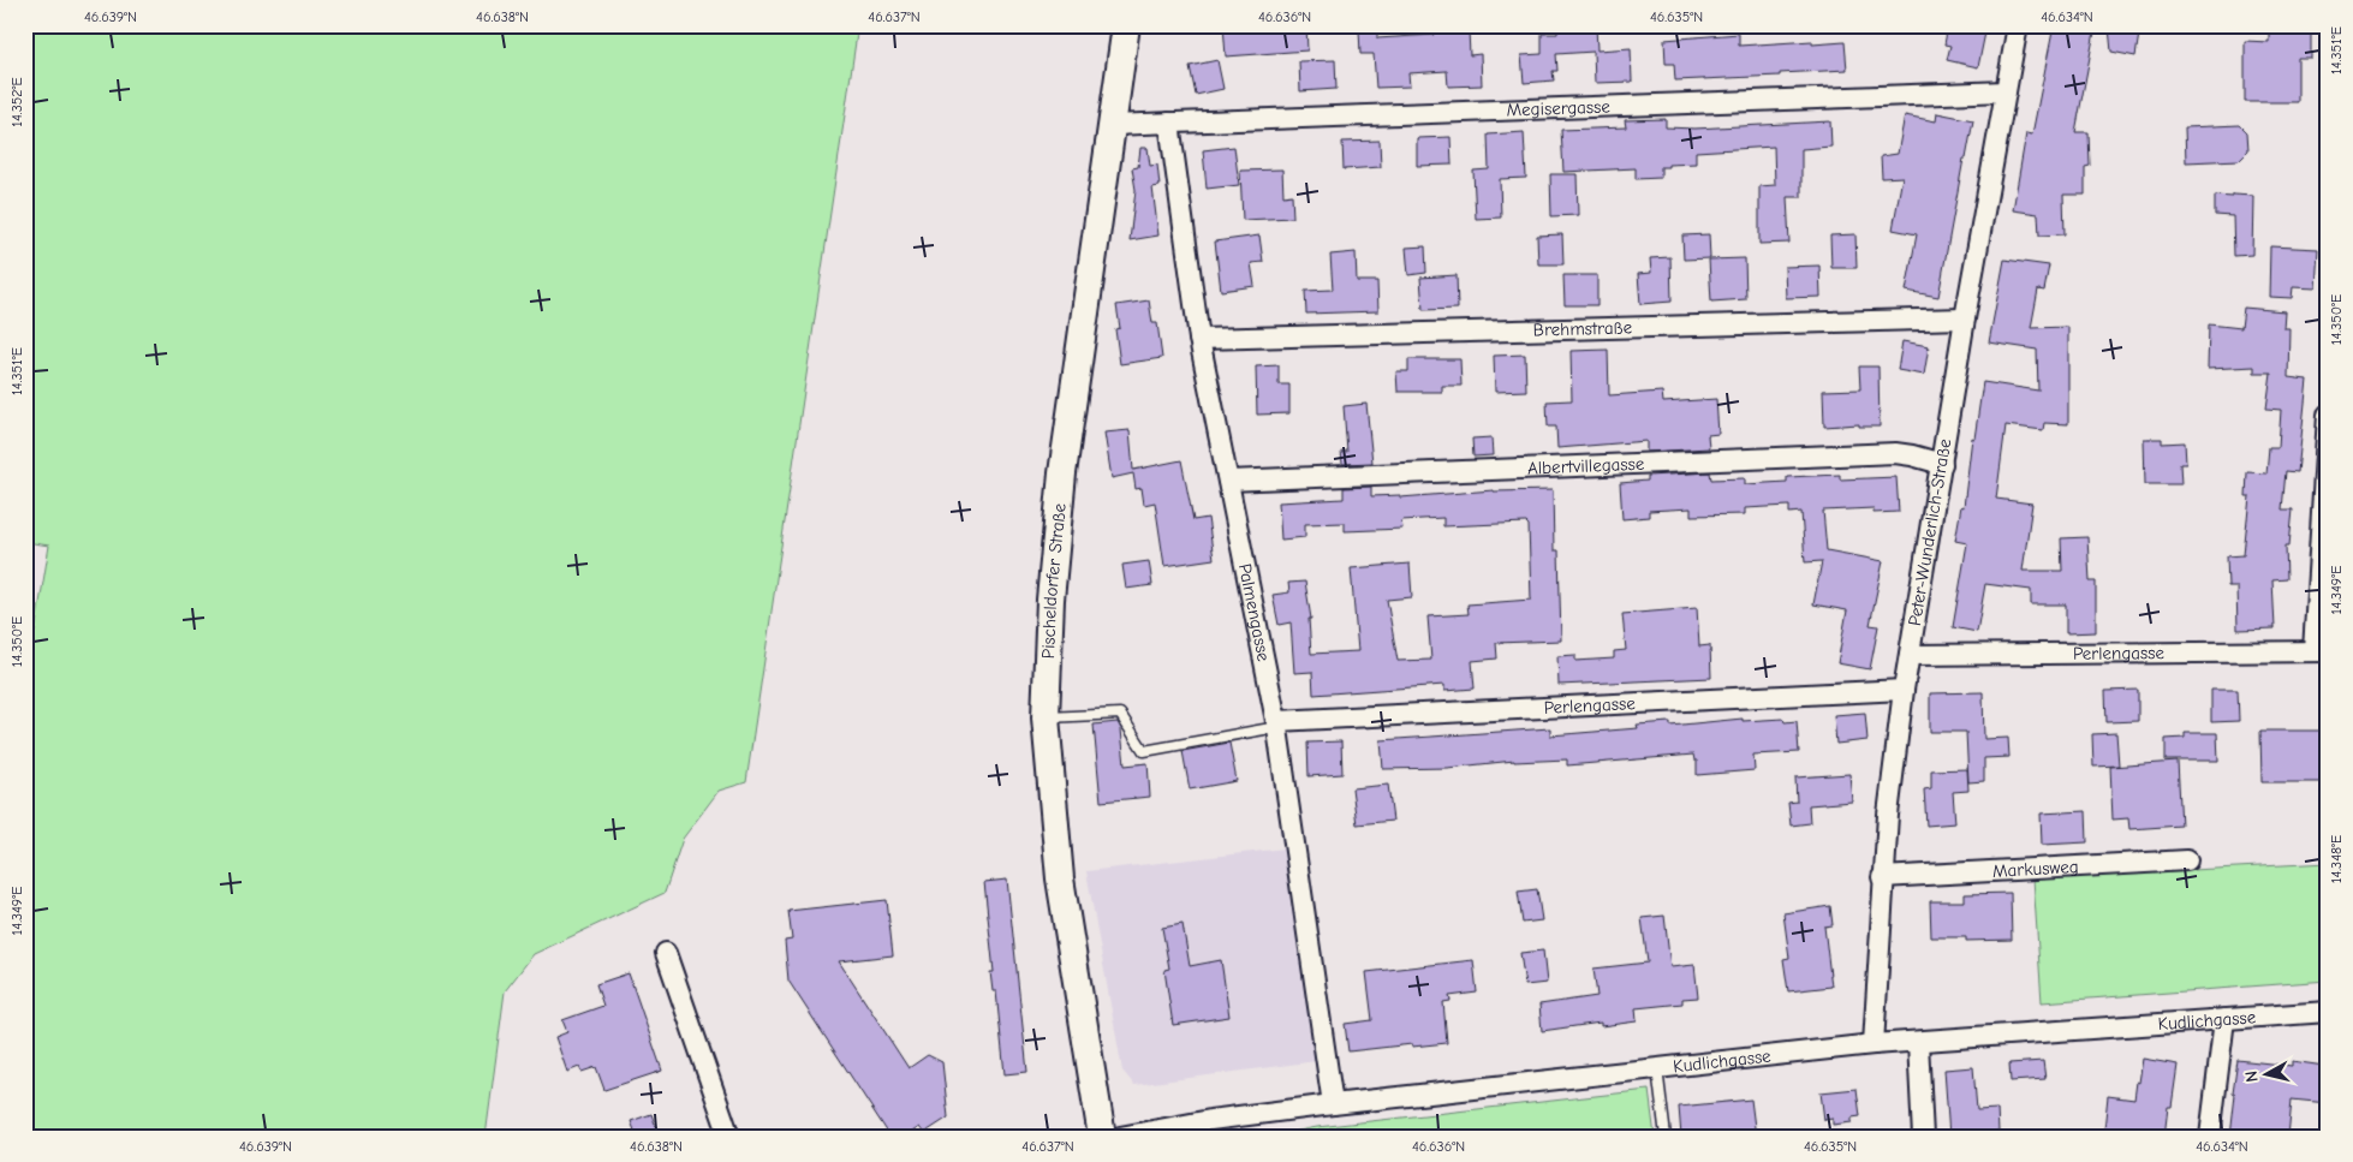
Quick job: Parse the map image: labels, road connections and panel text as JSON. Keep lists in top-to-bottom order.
{
  "streets": {
    "main road": ["Pischeldorfer Straße"],
    "street": [
      "Megisergasse",
      "Brehmstraße",
      "Albertvillegasse",
      "Peter-Wunderlich-Straße",
      "Palmengasse",
      "Perlengasse",
      "Markusweg",
      "Kudlichgasse"
    ]
  },
  "crossings": [
    ["Megisergasse", "Peter-Wunderlich-Straße"],
    ["Megisergasse", "Pischeldorfer Straße"],
    ["Megisergasse", "Palmengasse"],
    ["Brehmstraße", "Peter-Wunderlich-Straße"],
    ["Brehmstraße", "Palmengasse"],
    ["Albertvillegasse", "Peter-Wunderlich-Straße"],
    ["Albertvillegasse", "Palmengasse"],
    ["Peter-Wunderlich-Straße", "Perlengasse"],
    ["Peter-Wunderlich-Straße", "Markusweg"],
    ["Peter-Wunderlich-Straße", "Kudlichgasse"],
    ["Palmengasse", "Perlengasse"],
    ["Palmengasse", "Kudlichgasse"]
  ],
  "north": "left",
  "coordinates": [
    "46.639°N",
    "46.638°N",
    "46.637°N",
    "46.636°N",
    "46.635°N",
    "46.634°N",
    "14.351°E",
    "14.352°E",
    "14.350°E",
    "14.349°E",
    "14.348°E"
  ]
}
